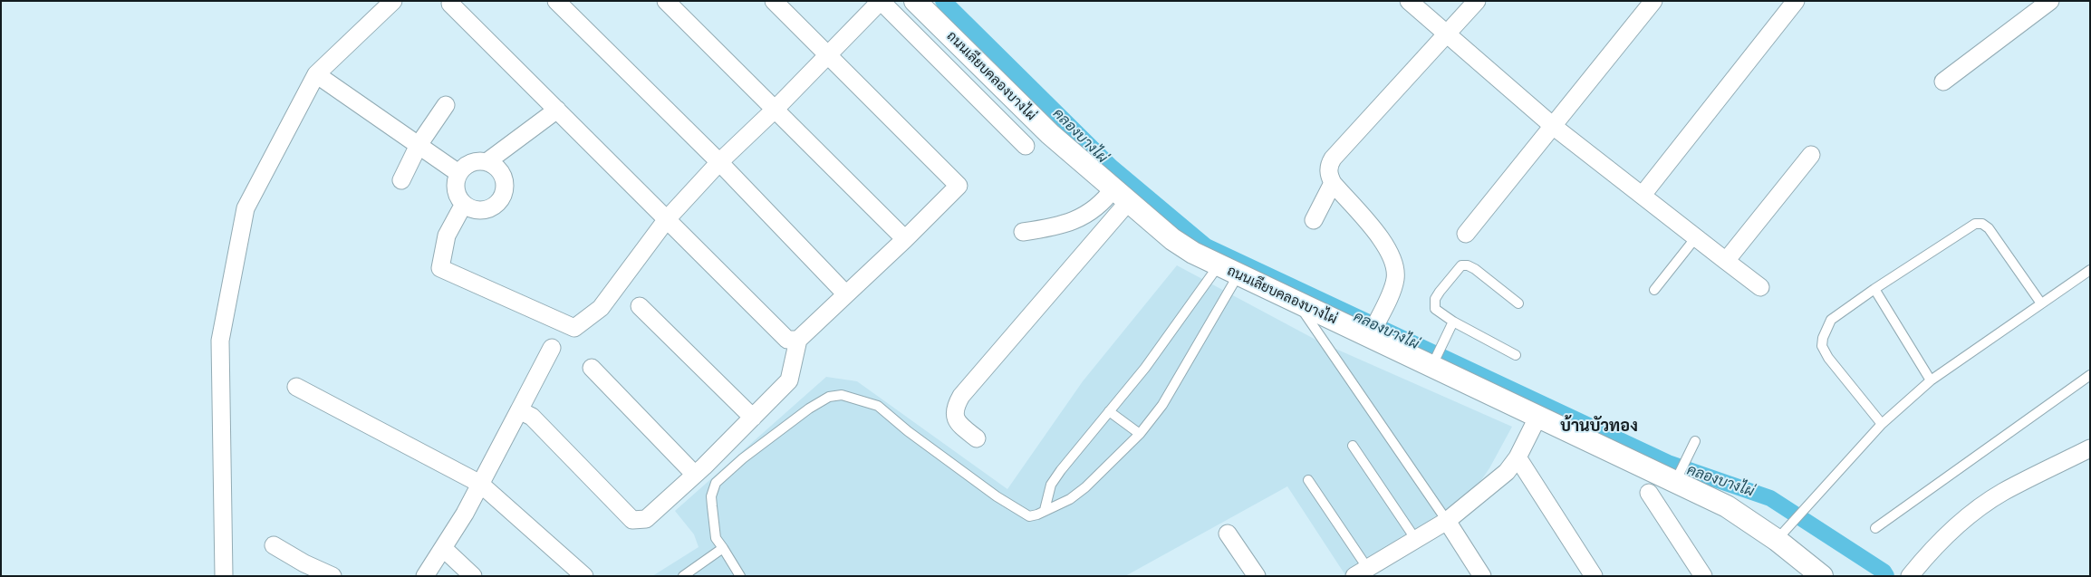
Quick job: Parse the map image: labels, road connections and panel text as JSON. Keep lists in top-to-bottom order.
{
  "streets": {
    "street": ["ถนนเลียบคลองบางไผ่"]
  },
  "districts": ["บ้านบัวทอง"],
  "water": ["คลองบางไผ่"]
}
